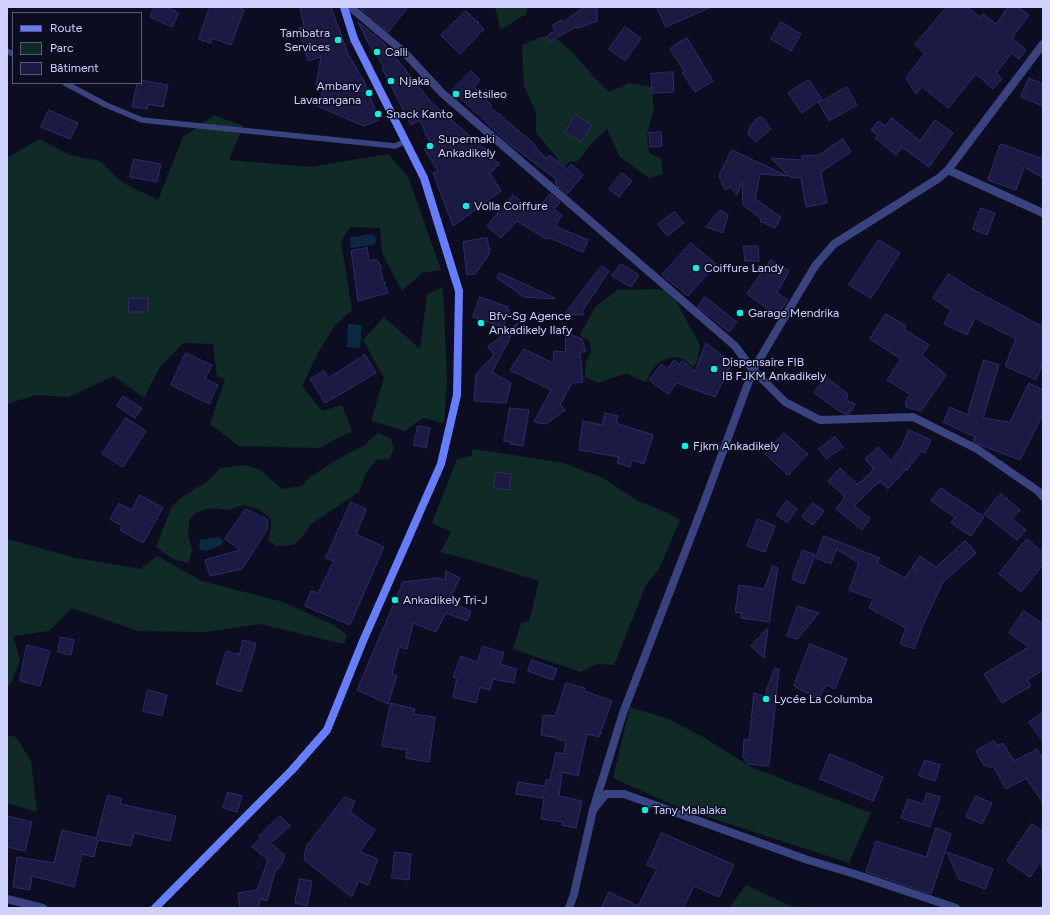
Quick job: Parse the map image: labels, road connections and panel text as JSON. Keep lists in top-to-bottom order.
{
  "places": [
    "Tambatra Services",
    "Calli",
    "Njaka",
    "Ambany Lavarangana",
    "Betsileo",
    "Snack Kanto",
    "Supermaki Ankadikely",
    "Volla Coiffure",
    "Coiffure Landy",
    "Garage Mendrika",
    "Bfv-Sg Agence Ankadikely Ilafy",
    "Dispensaire FIB IB FJKM Ankadikely",
    "Fjkm Ankadikely",
    "Ankadikely Tri-J",
    "Lycée La Columba",
    "Tany Malalaka"
  ],
  "legend": ["Route", "Parc", "Bâtiment"]
}
